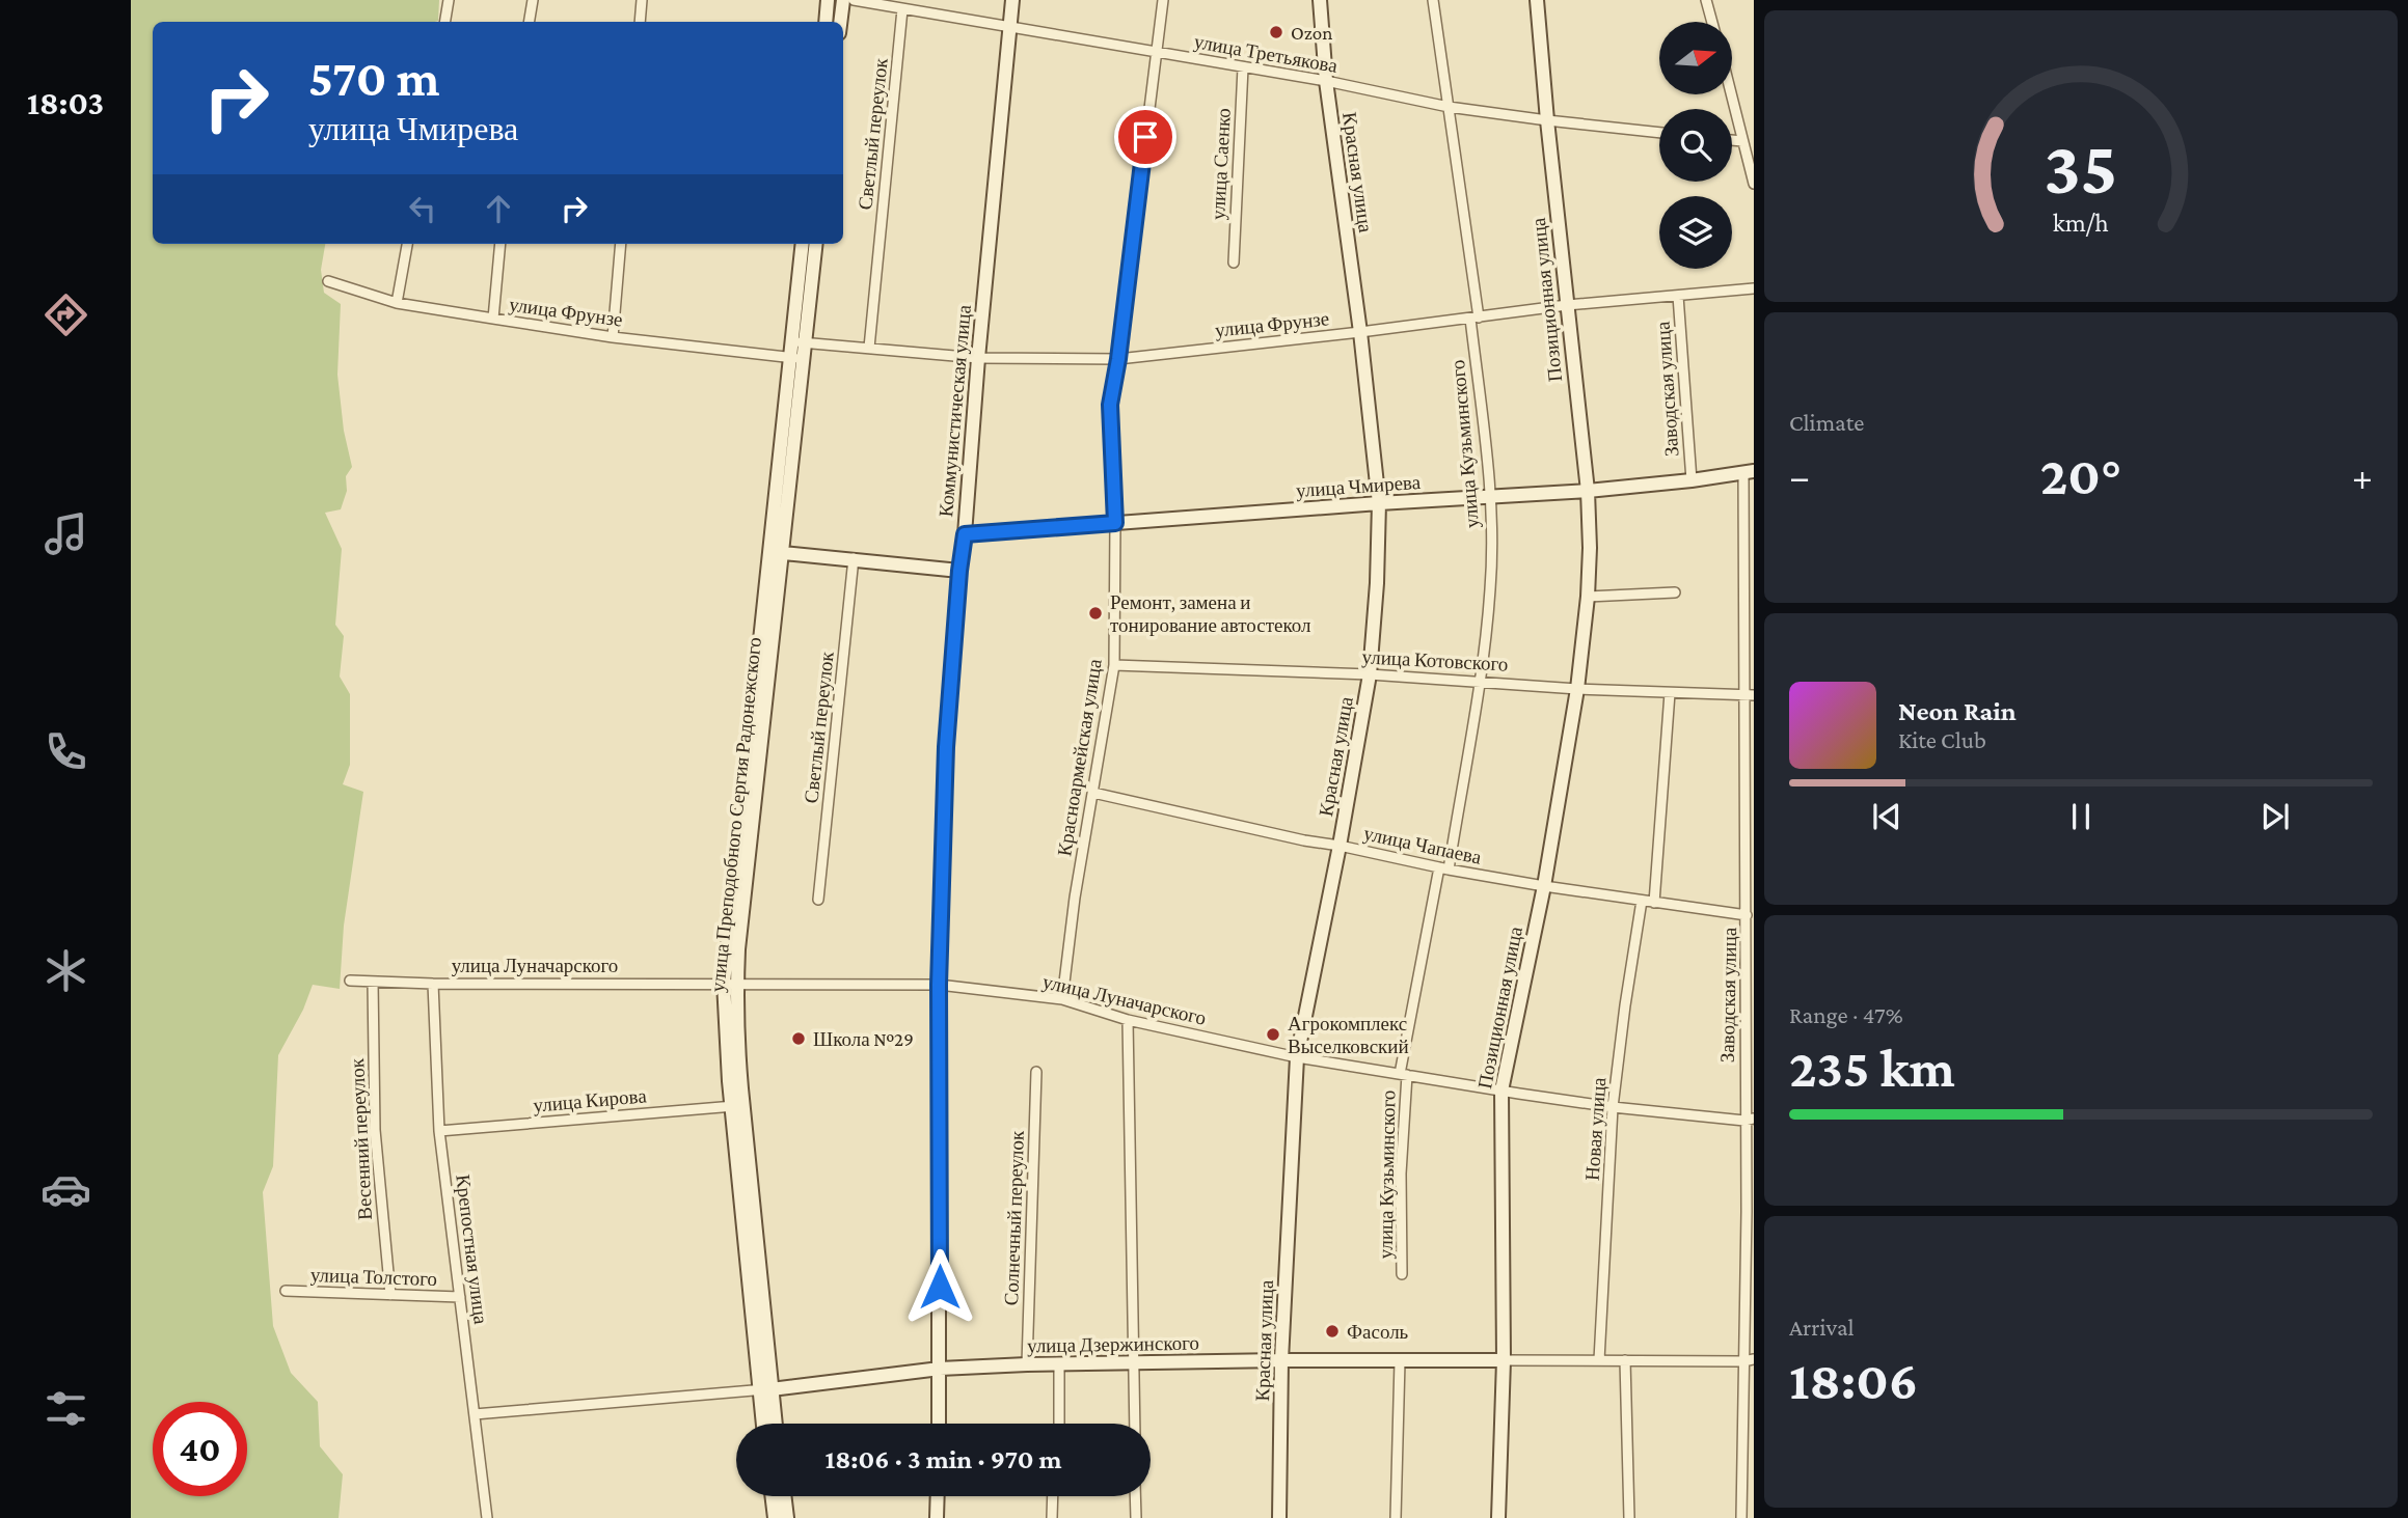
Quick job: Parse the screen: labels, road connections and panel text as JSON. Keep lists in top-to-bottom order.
{
  "streets": {
    "street": [
      "улица Третьякова",
      "Светлый переулок",
      "улица Саенко",
      "Красная улица",
      "Позиционная улица",
      "улица Фрунзе",
      "Заводская улица",
      "Коммунистическая улица",
      "улица Кузьминского",
      "улица Чмирева",
      "улица Котовского",
      "Красноармейская улица",
      "улица Преподобного Сергия Радонежского",
      "улица Чапаева",
      "улица Луначарского",
      "улица Кирова",
      "Новая улица",
      "Весенний переулок",
      "Солнечный переулок",
      "Крепостная улица",
      "улица Толстого",
      "улица Дзержинского"
    ]
  },
  "crossings": [
    ["улица Третьякова", "Светлый переулок"],
    ["улица Третьякова", "улица Саенко"],
    ["улица Третьякова", "Красная улица"],
    ["улица Третьякова", "Позиционная улица"],
    ["улица Третьякова", "Коммунистическая улица"],
    ["улица Третьякова", "улица Кузьминского"],
    ["улица Третьякова", "Красноармейская улица"],
    ["Светлый переулок", "улица Фрунзе"],
    ["Красная улица", "улица Фрунзе"],
    ["Красная улица", "улица Чмирева"],
    ["Красная улица", "улица Котовского"],
    ["Красная улица", "улица Чапаева"],
    ["Красная улица", "улица Луначарского"],
    ["Красная улица", "улица Дзержинского"],
    ["Позиционная улица", "улица Фрунзе"],
    ["Позиционная улица", "улица Чмирева"],
    ["Позиционная улица", "улица Котовского"],
    ["Позиционная улица", "улица Чапаева"],
    ["Позиционная улица", "улица Луначарского"],
    ["Позиционная улица", "улица Дзержинского"],
    ["улица Фрунзе", "Заводская улица"],
    ["улица Фрунзе", "Коммунистическая улица"],
    ["улица Фрунзе", "улица Кузьминского"],
    ["улица Фрунзе", "Красноармейская улица"],
    ["улица Фрунзе", "улица Преподобного Сергия Радонежского"],
    ["Заводская улица", "улица Чмирева"],
    ["Заводская улица", "улица Котовского"],
    ["Заводская улица", "улица Чапаева"],
    ["Заводская улица", "улица Луначарского"],
    ["Заводская улица", "улица Дзержинского"],
    ["Коммунистическая улица", "улица Чмирева"],
    ["Коммунистическая улица", "улица Луначарского"],
    ["Коммунистическая улица", "улица Дзержинского"],
    ["улица Кузьминского", "улица Чмирева"],
    ["улица Кузьминского", "улица Котовского"],
    ["улица Кузьминского", "улица Чапаева"],
    ["улица Кузьминского", "улица Луначарского"],
    ["улица Чмирева", "Красноармейская улица"],
    ["улица Котовского", "Красноармейская улица"],
    ["Красноармейская улица", "улица Чапаева"],
    ["Красноармейская улица", "улица Луначарского"],
    ["улица Преподобного Сергия Радонежского", "улица Луначарского"],
    ["улица Преподобного Сергия Радонежского", "улица Кирова"],
    ["улица Преподобного Сергия Радонежского", "улица Дзержинского"],
    ["улица Чапаева", "Новая улица"],
    ["улица Луначарского", "Новая улица"],
    ["улица Луначарского", "Весенний переулок"],
    ["улица Луначарского", "Крепостная улица"],
    ["улица Кирова", "Крепостная улица"],
    ["Новая улица", "улица Дзержинского"],
    ["Весенний переулок", "улица Толстого"],
    ["Солнечный переулок", "улица Дзержинского"],
    ["Крепостная улица", "улица Толстого"],
    ["Крепостная улица", "улица Дзержинского"]
  ],
  "places": [
    "Ozon",
    "Ремонт, замена и тонирование автостекол",
    "Агрокомплекс Выселковский",
    "Школа №29",
    "Фасоль"
  ],
  "north": "right",
  "page": {
    "tabs": "18:03",
    "turn": ["570 m", "улица Чмирева"],
    "tile": [
      "Climate",
      ["Range · 47%", "235 km"],
      ["Arrival", "18:06"]
    ],
    "heat": ["−", "20°", "+"],
    "song": ["Neon Rain", "Kite Club"],
    "limit": "40",
    "trip": "18:06 · 3 min · 970 m",
    "gauge": ["35", "km/h"]
  }
}
